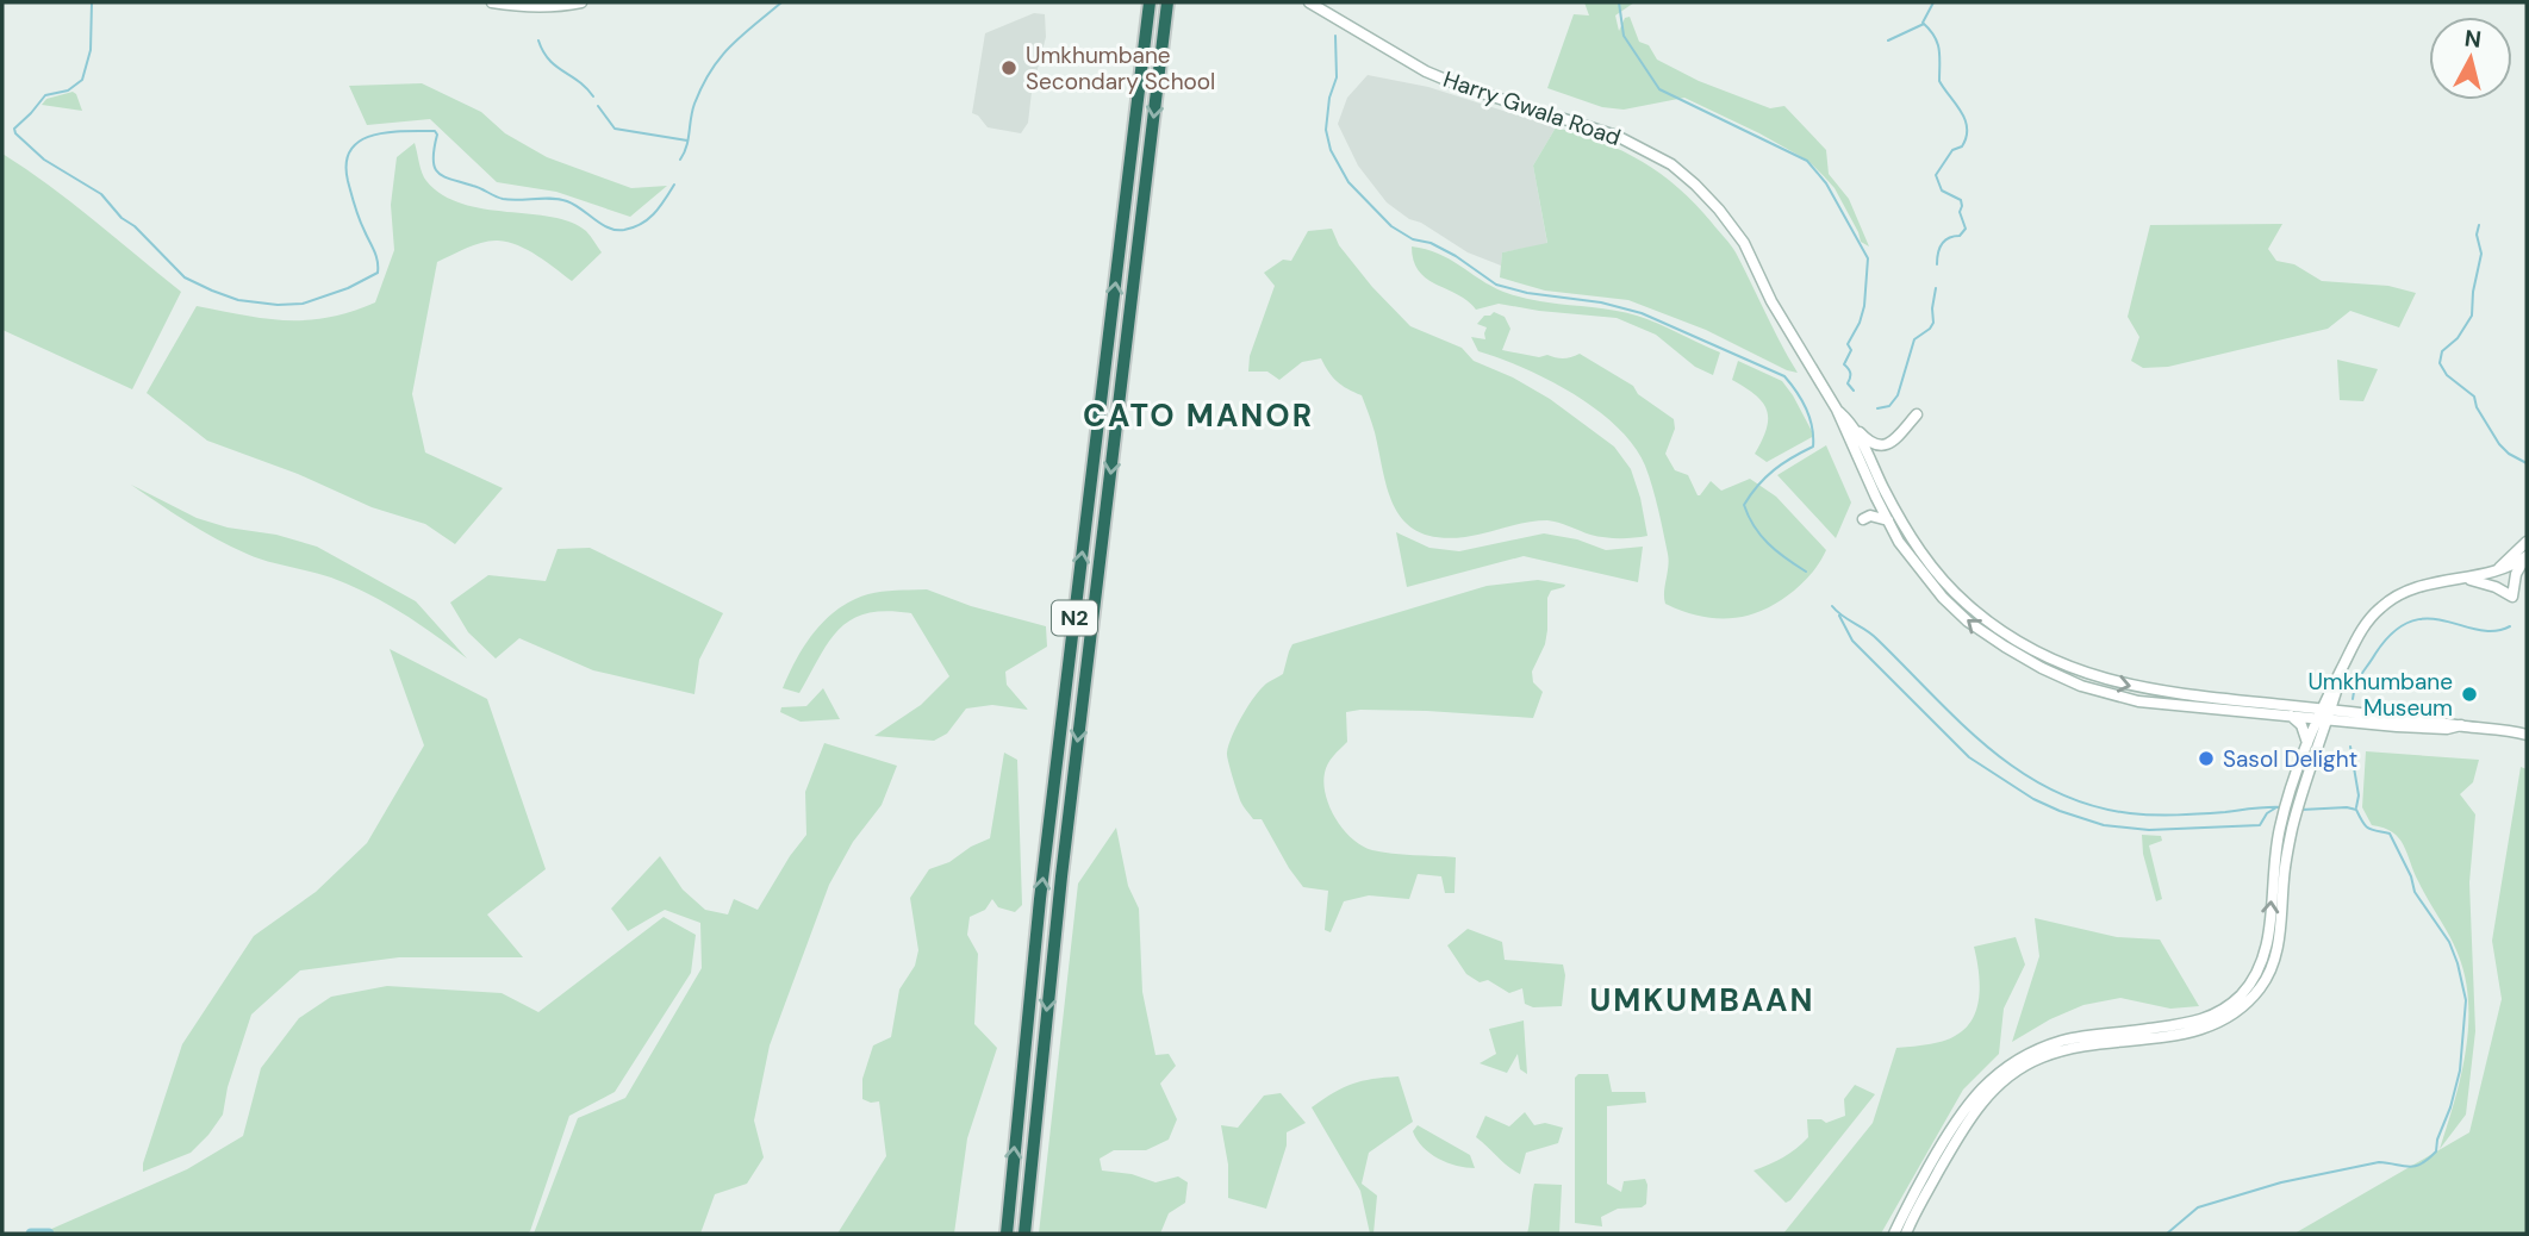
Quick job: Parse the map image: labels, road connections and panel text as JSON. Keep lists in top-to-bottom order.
{
  "streets": {
    "highway": ["N2"],
    "main road": ["Harry Gwala Road"]
  },
  "districts": ["CATO MANOR", "UMKUMBAAN"],
  "places": ["Umkhumbane Secondary School", "Umkhumbane Museum", "Sasol Delight"],
  "north": "top"
}
